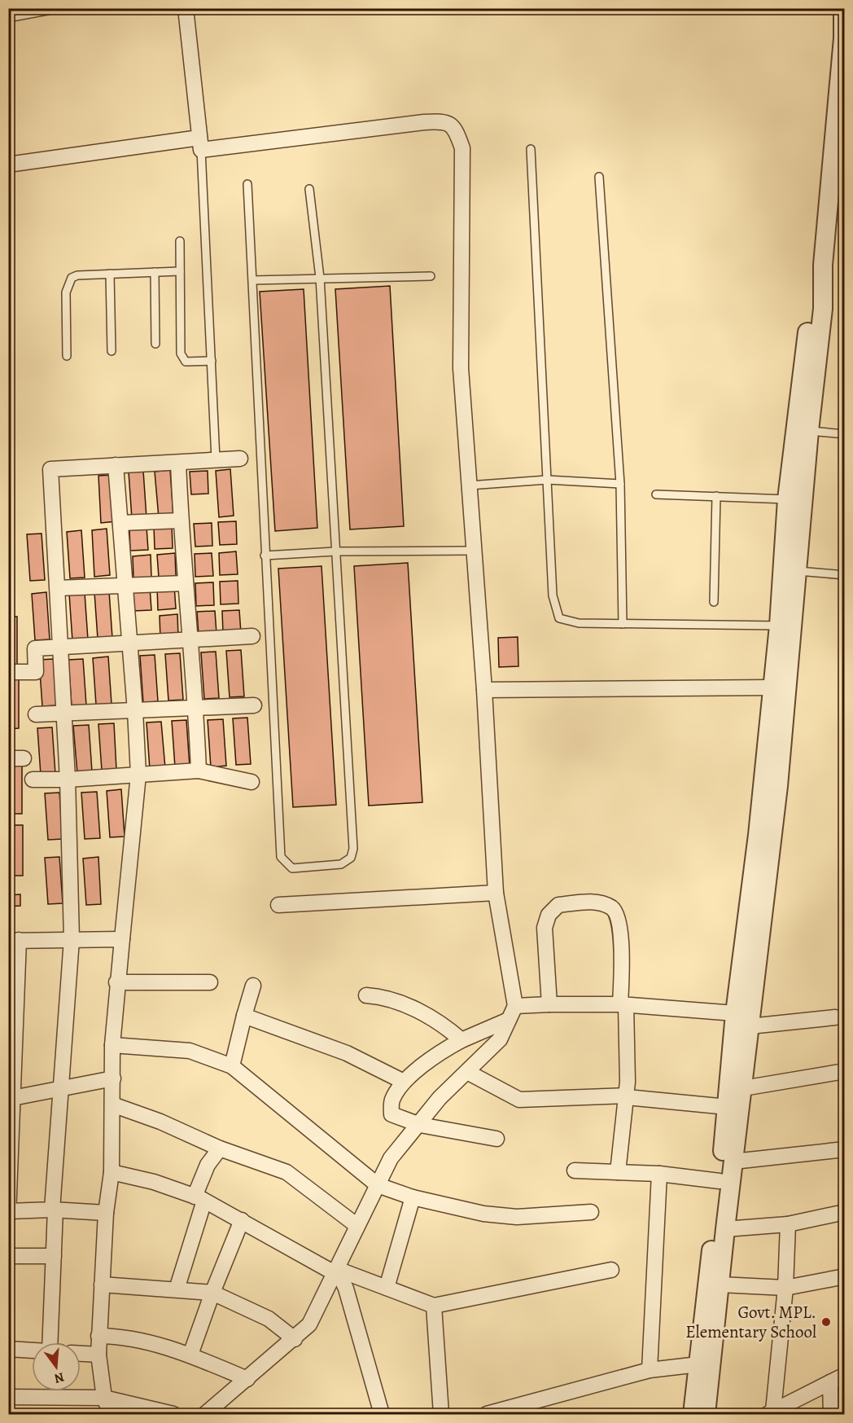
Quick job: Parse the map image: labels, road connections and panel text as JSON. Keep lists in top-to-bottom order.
{
  "places": ["Govt. MPL. Elementary School"],
  "north": "bottom"
}
